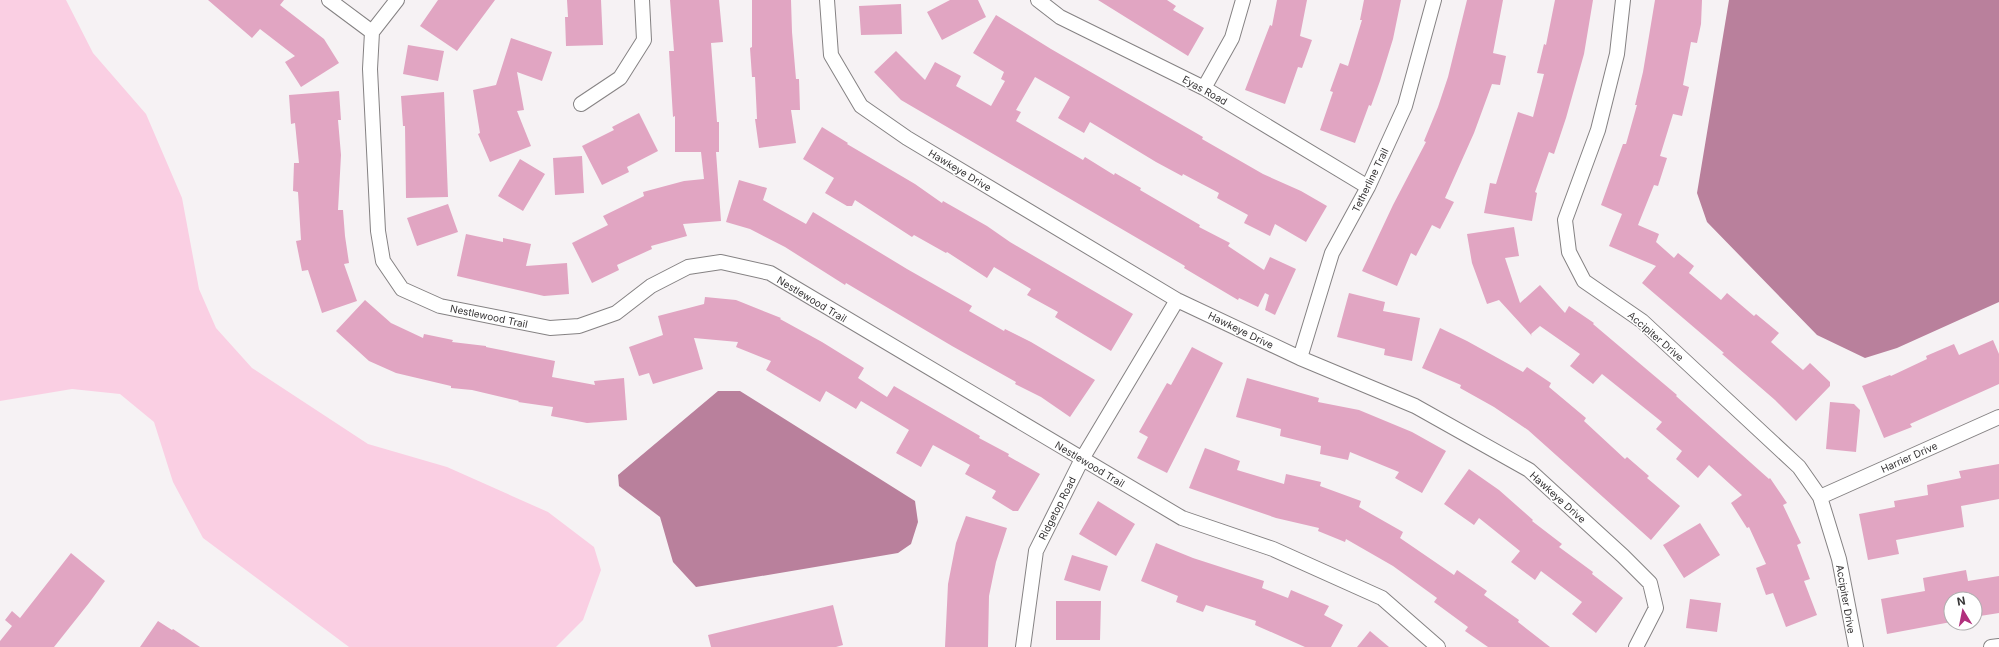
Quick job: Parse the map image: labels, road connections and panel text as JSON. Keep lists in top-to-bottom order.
{
  "streets": {
    "street": [
      "Eyas Road",
      "Hawkeye Drive",
      "Tetherline Trail",
      "Nestlewood Trail",
      "Accipiter Drive",
      "Harrier Drive",
      "Ridgetop Road"
    ]
  },
  "crossings": [
    ["Eyas Road", "Tetherline Trail"],
    ["Hawkeye Drive", "Tetherline Trail"],
    ["Hawkeye Drive", "Ridgetop Road"],
    ["Nestlewood Trail", "Ridgetop Road"],
    ["Accipiter Drive", "Harrier Drive"]
  ],
  "north": "top"
}
